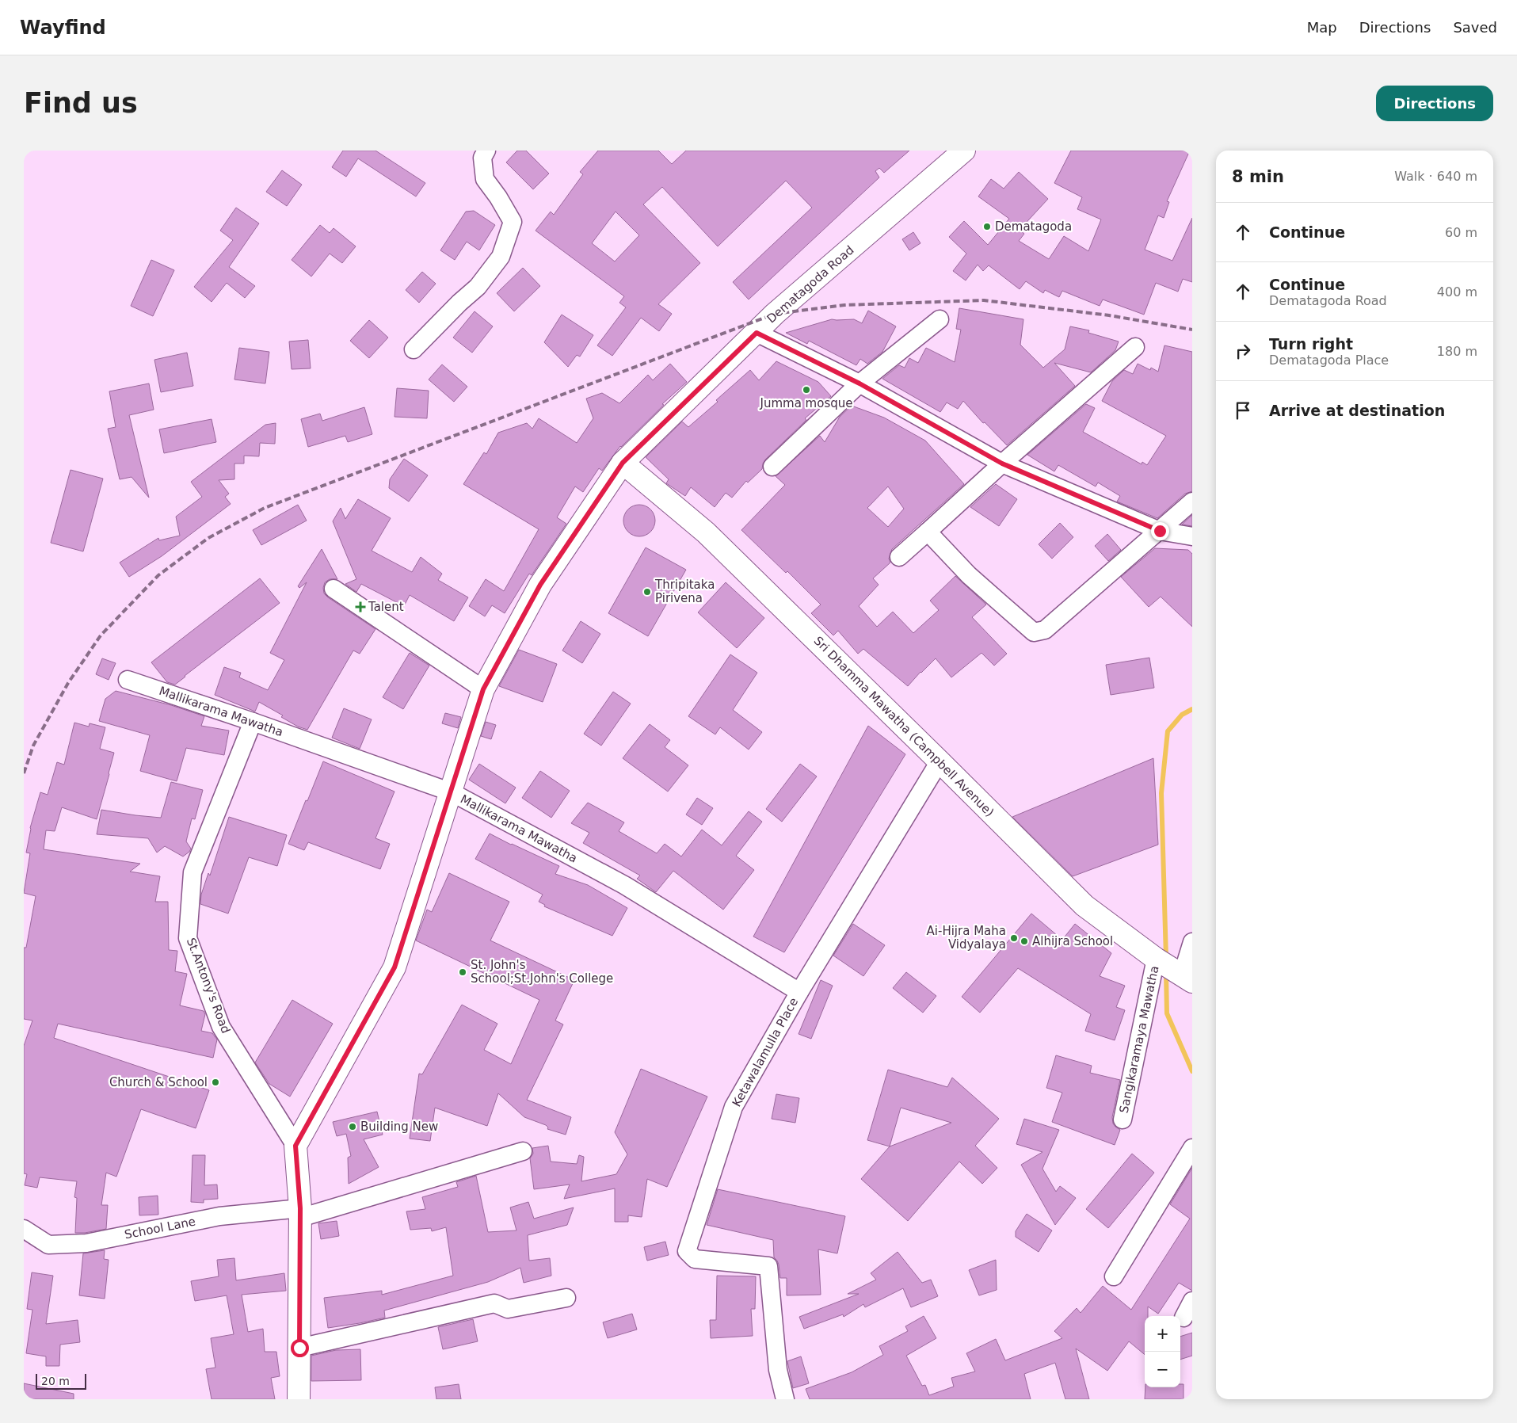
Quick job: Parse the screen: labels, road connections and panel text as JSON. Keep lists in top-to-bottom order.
{
  "streets": {
    "main road": ["Dematagoda Road", "Sri Dhamma Mawatha (Campbell Avenue)"],
    "street": [
      "Mallikarama Mawatha",
      "St.Antony's Road",
      "Sangikaramaya Mawatha",
      "Ketawalamulla Place",
      "School Lane"
    ]
  },
  "crossings": [
    ["Dematagoda Road", "Mallikarama Mawatha"],
    ["Dematagoda Road", "Sri Dhamma Mawatha (Campbell Avenue)"],
    ["Dematagoda Road", "St.Antony's Road"],
    ["Mallikarama Mawatha", "St.Antony's Road"],
    ["Mallikarama Mawatha", "Ketawalamulla Place"],
    ["Sri Dhamma Mawatha (Campbell Avenue)", "Sangikaramaya Mawatha"],
    ["Sri Dhamma Mawatha (Campbell Avenue)", "Ketawalamulla Place"]
  ],
  "places": {
    "other": [
      "Dematagoda",
      "Jumma mosque",
      "Thripitaka Pirivena",
      "Ai-Hijra Maha Vidyalaya",
      "Alhijra School",
      "St. John's School;St.John's College",
      "Church & School",
      "Building New"
    ],
    "health": ["Talent"]
  },
  "scale_bar": "20 m",
  "page": {
    "header": "Wayfind",
    "nav": ["Map", "Directions", "Saved"],
    "buttons": "Directions",
    "title": "Find us",
    "heading": ["8 min", "Walk · 640 m"],
    "list": [
      ["Continue", "60 m"],
      ["Continue", "Dematagoda Road", "400 m"],
      ["Turn right", "Dematagoda Place", "180 m"],
      "Arrive at destination"
    ],
    "map_buttons": ["+", "−"],
    "scale": "20 m"
  }
}
